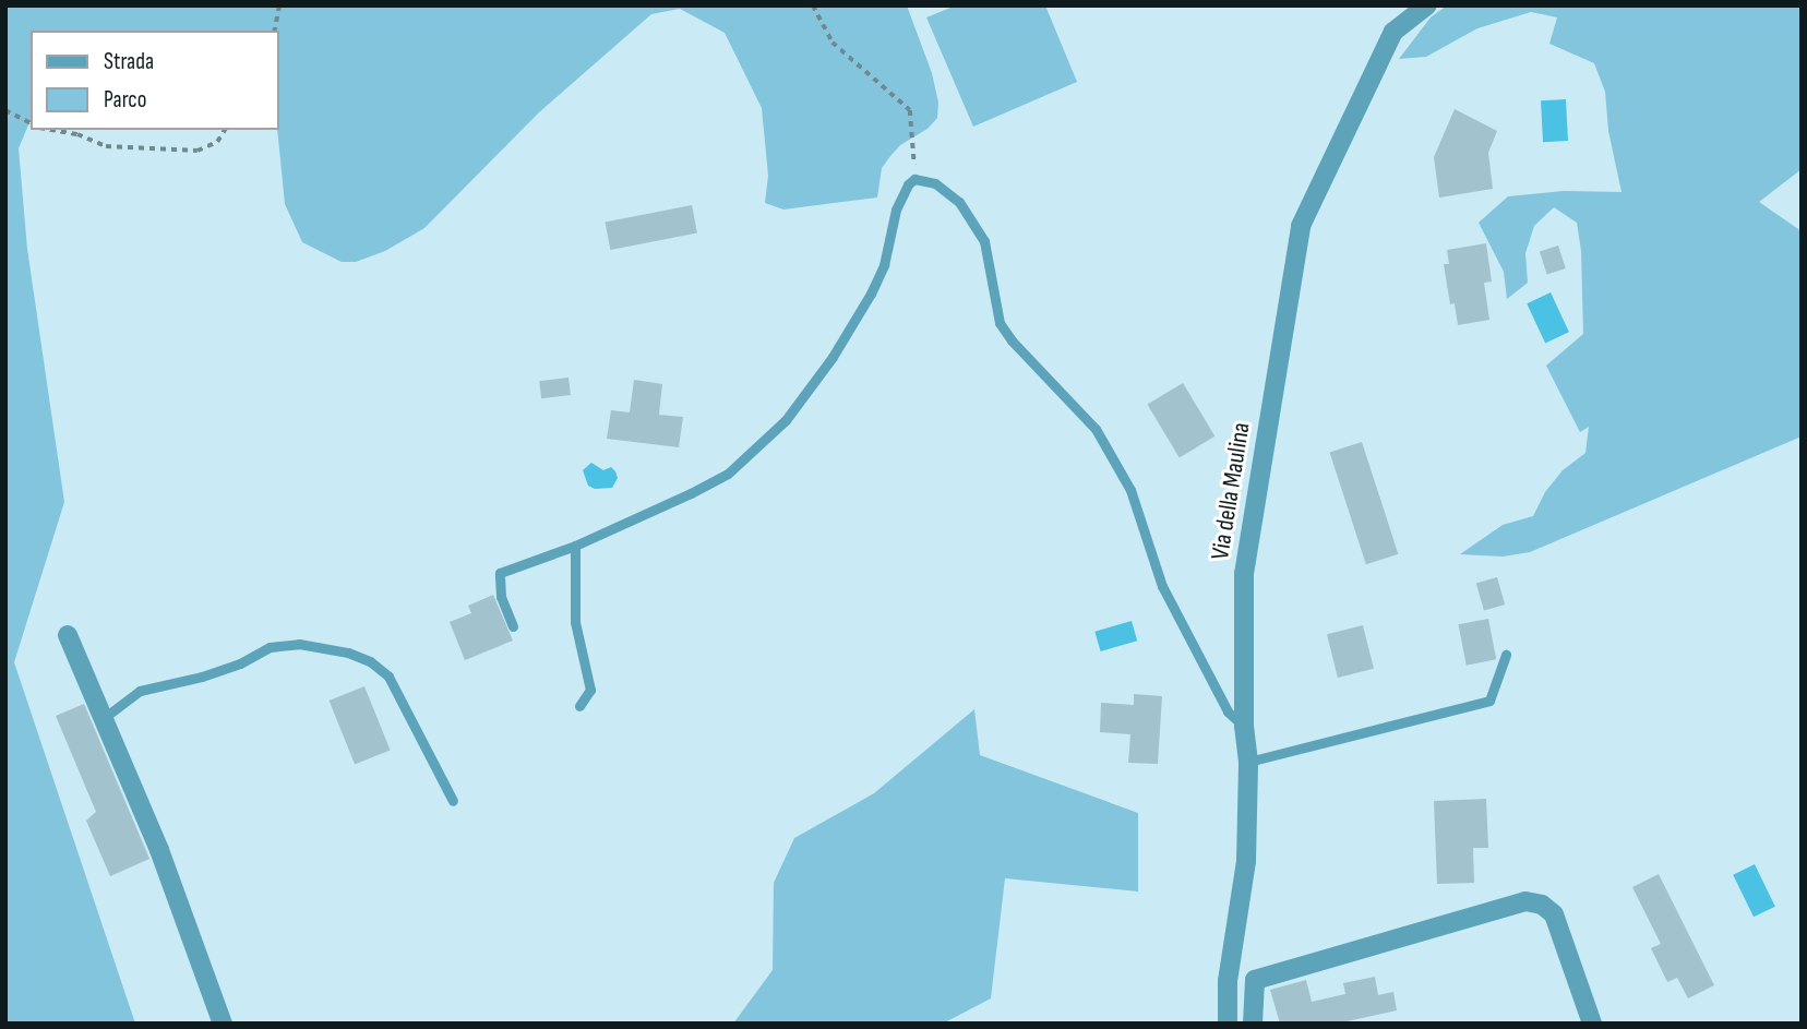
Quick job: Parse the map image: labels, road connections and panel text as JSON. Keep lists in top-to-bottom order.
{
  "streets": {
    "street": ["Via della Maulina"]
  },
  "legend": ["Strada", "Parco"]
}
